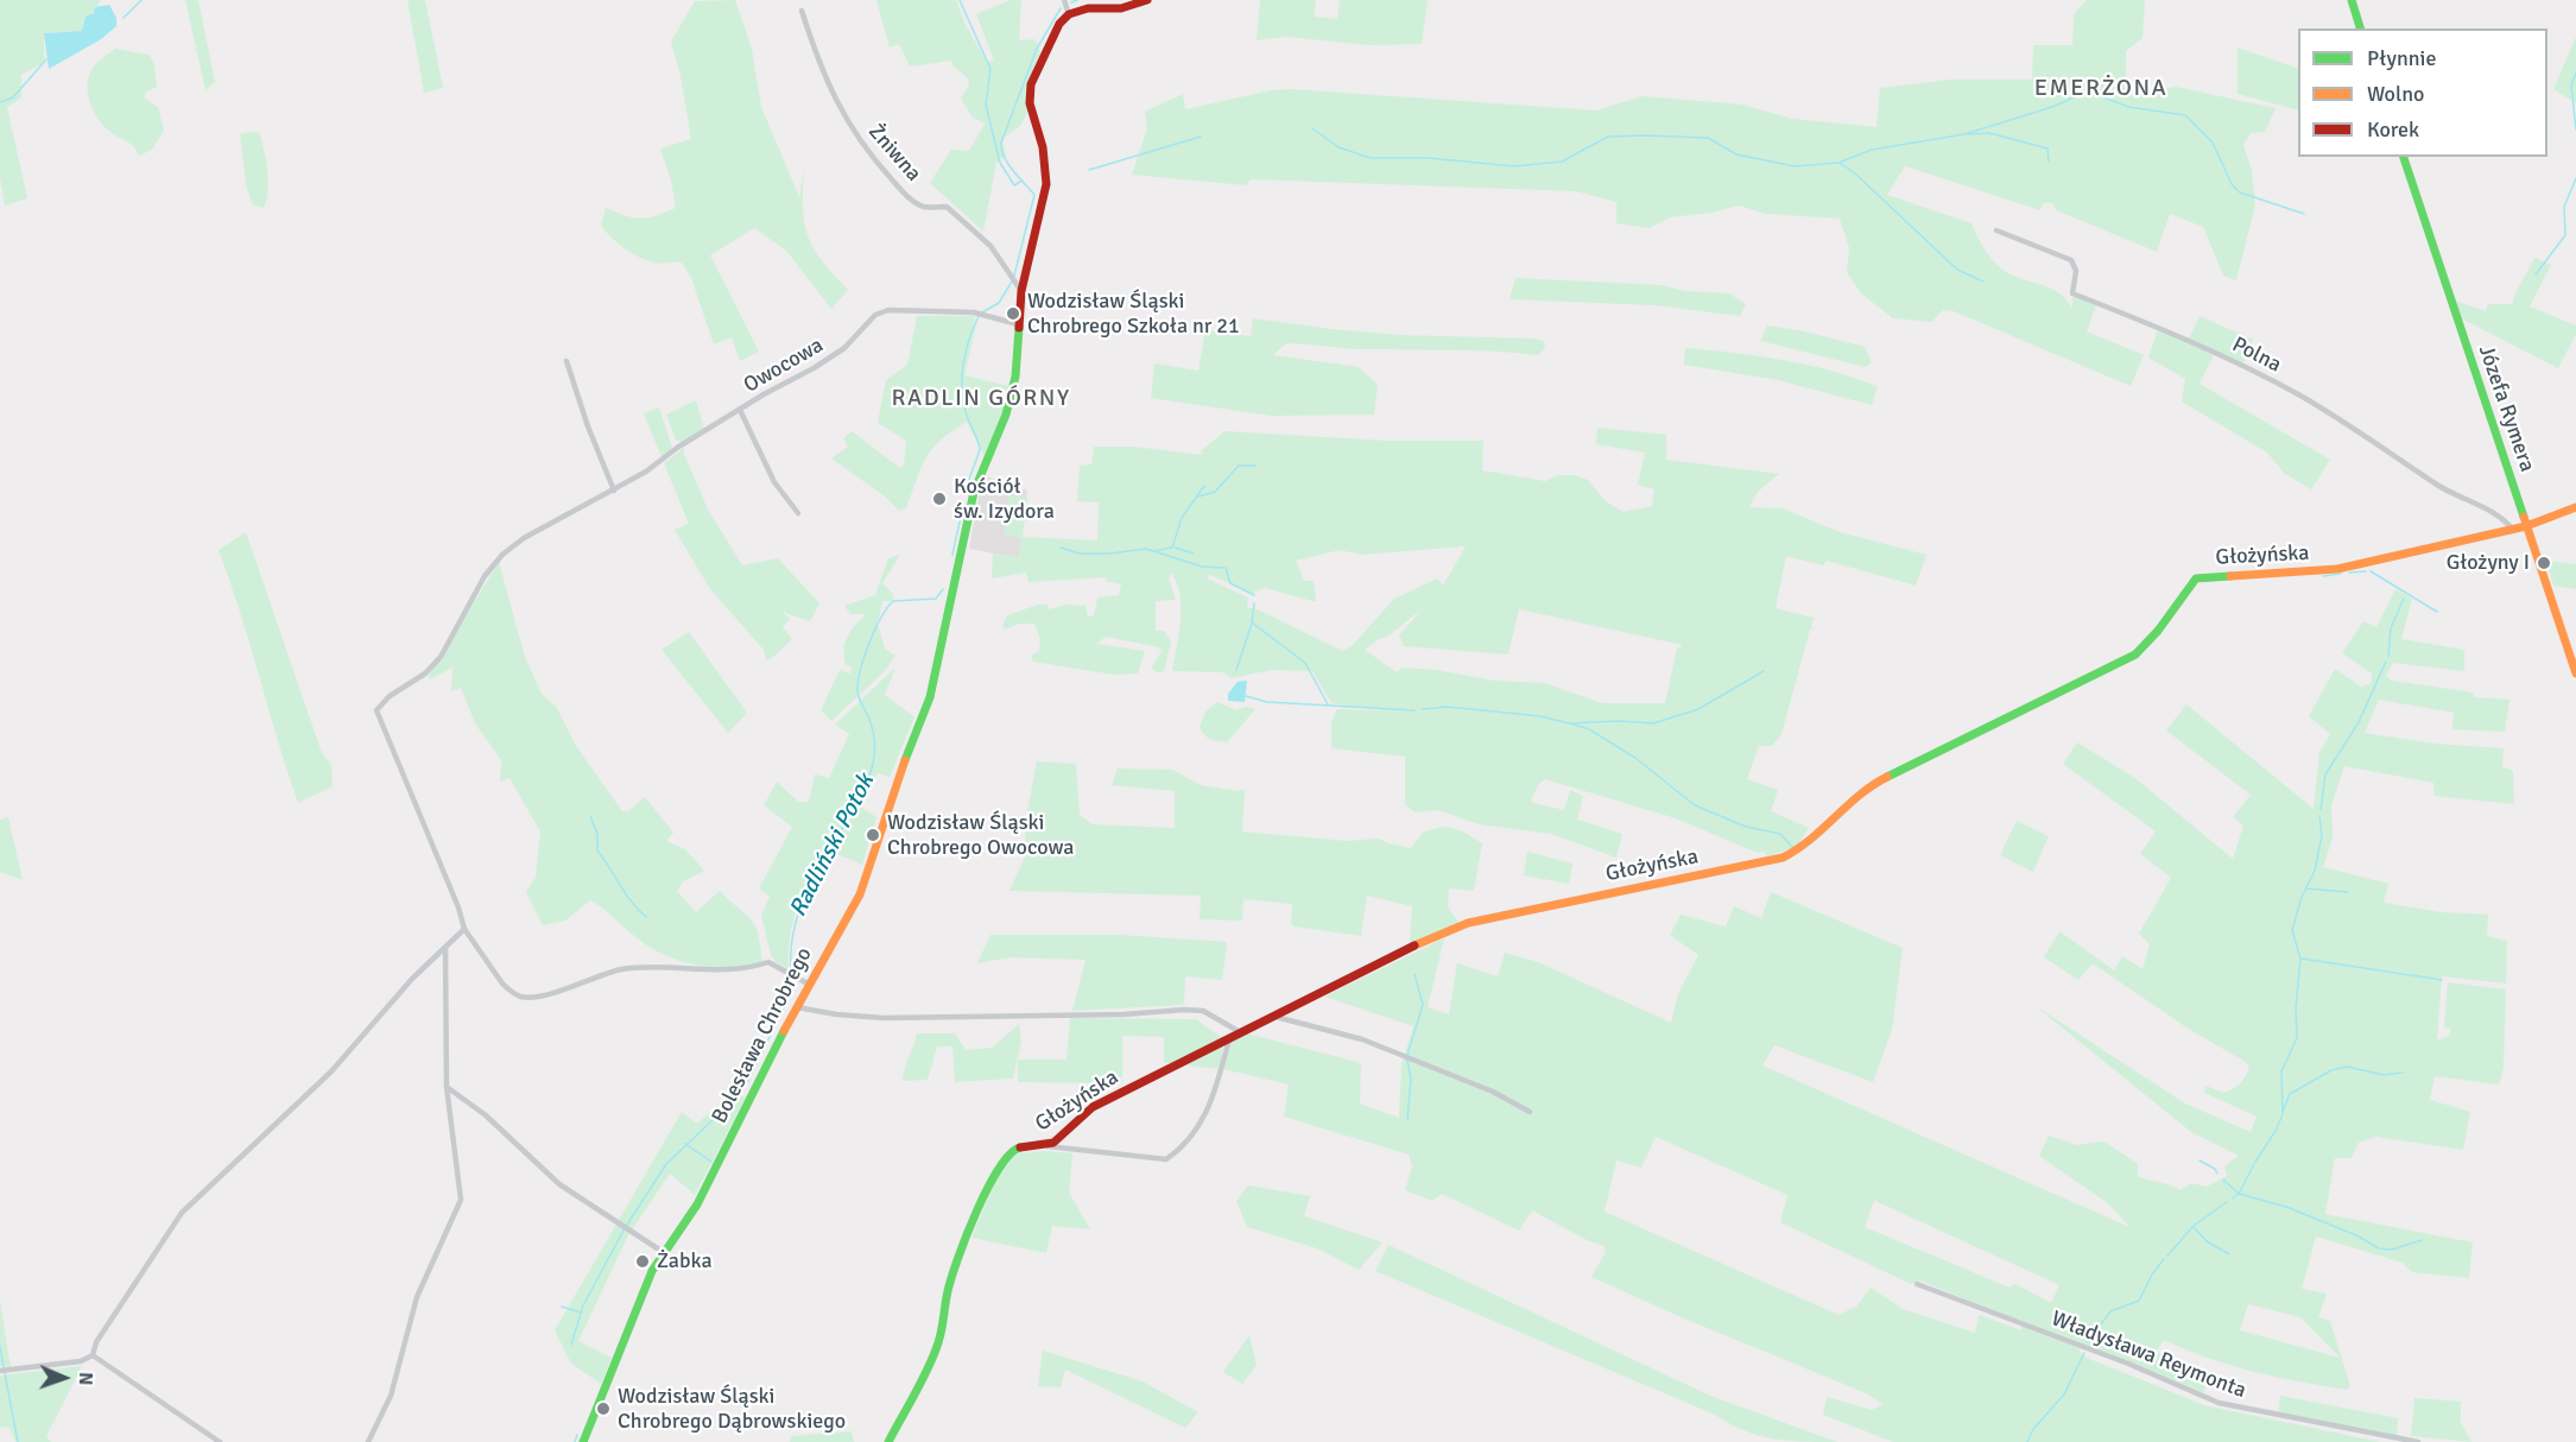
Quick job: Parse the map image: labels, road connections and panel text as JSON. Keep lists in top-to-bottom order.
{
  "streets": {
    "street": [
      "Żniwna",
      "Polna",
      "Owocowa",
      "Józefa Rymera",
      "Głożyńska",
      "Bolesława Chrobrego",
      "Władysława Reymonta"
    ]
  },
  "crossings": [
    ["Żniwna", "Bolesława Chrobrego"],
    ["Polna", "Głożyńska"],
    ["Owocowa", "Bolesława Chrobrego"],
    ["Józefa Rymera", "Głożyńska"]
  ],
  "districts": ["EMERŻONA", "RADLIN GÓRNY"],
  "water": ["Radliński Potok"],
  "places": [
    "Wodzisław Śląski Chrobrego Szkoła nr 21",
    "Kościół św. Izydora",
    "Głożyny I",
    "Wodzisław Śląski Chrobrego Owocowa",
    "Żabka",
    "Wodzisław Śląski Chrobrego Dąbrowskiego"
  ],
  "legend": ["Płynnie", "Wolno", "Korek"],
  "north": "right"
}
